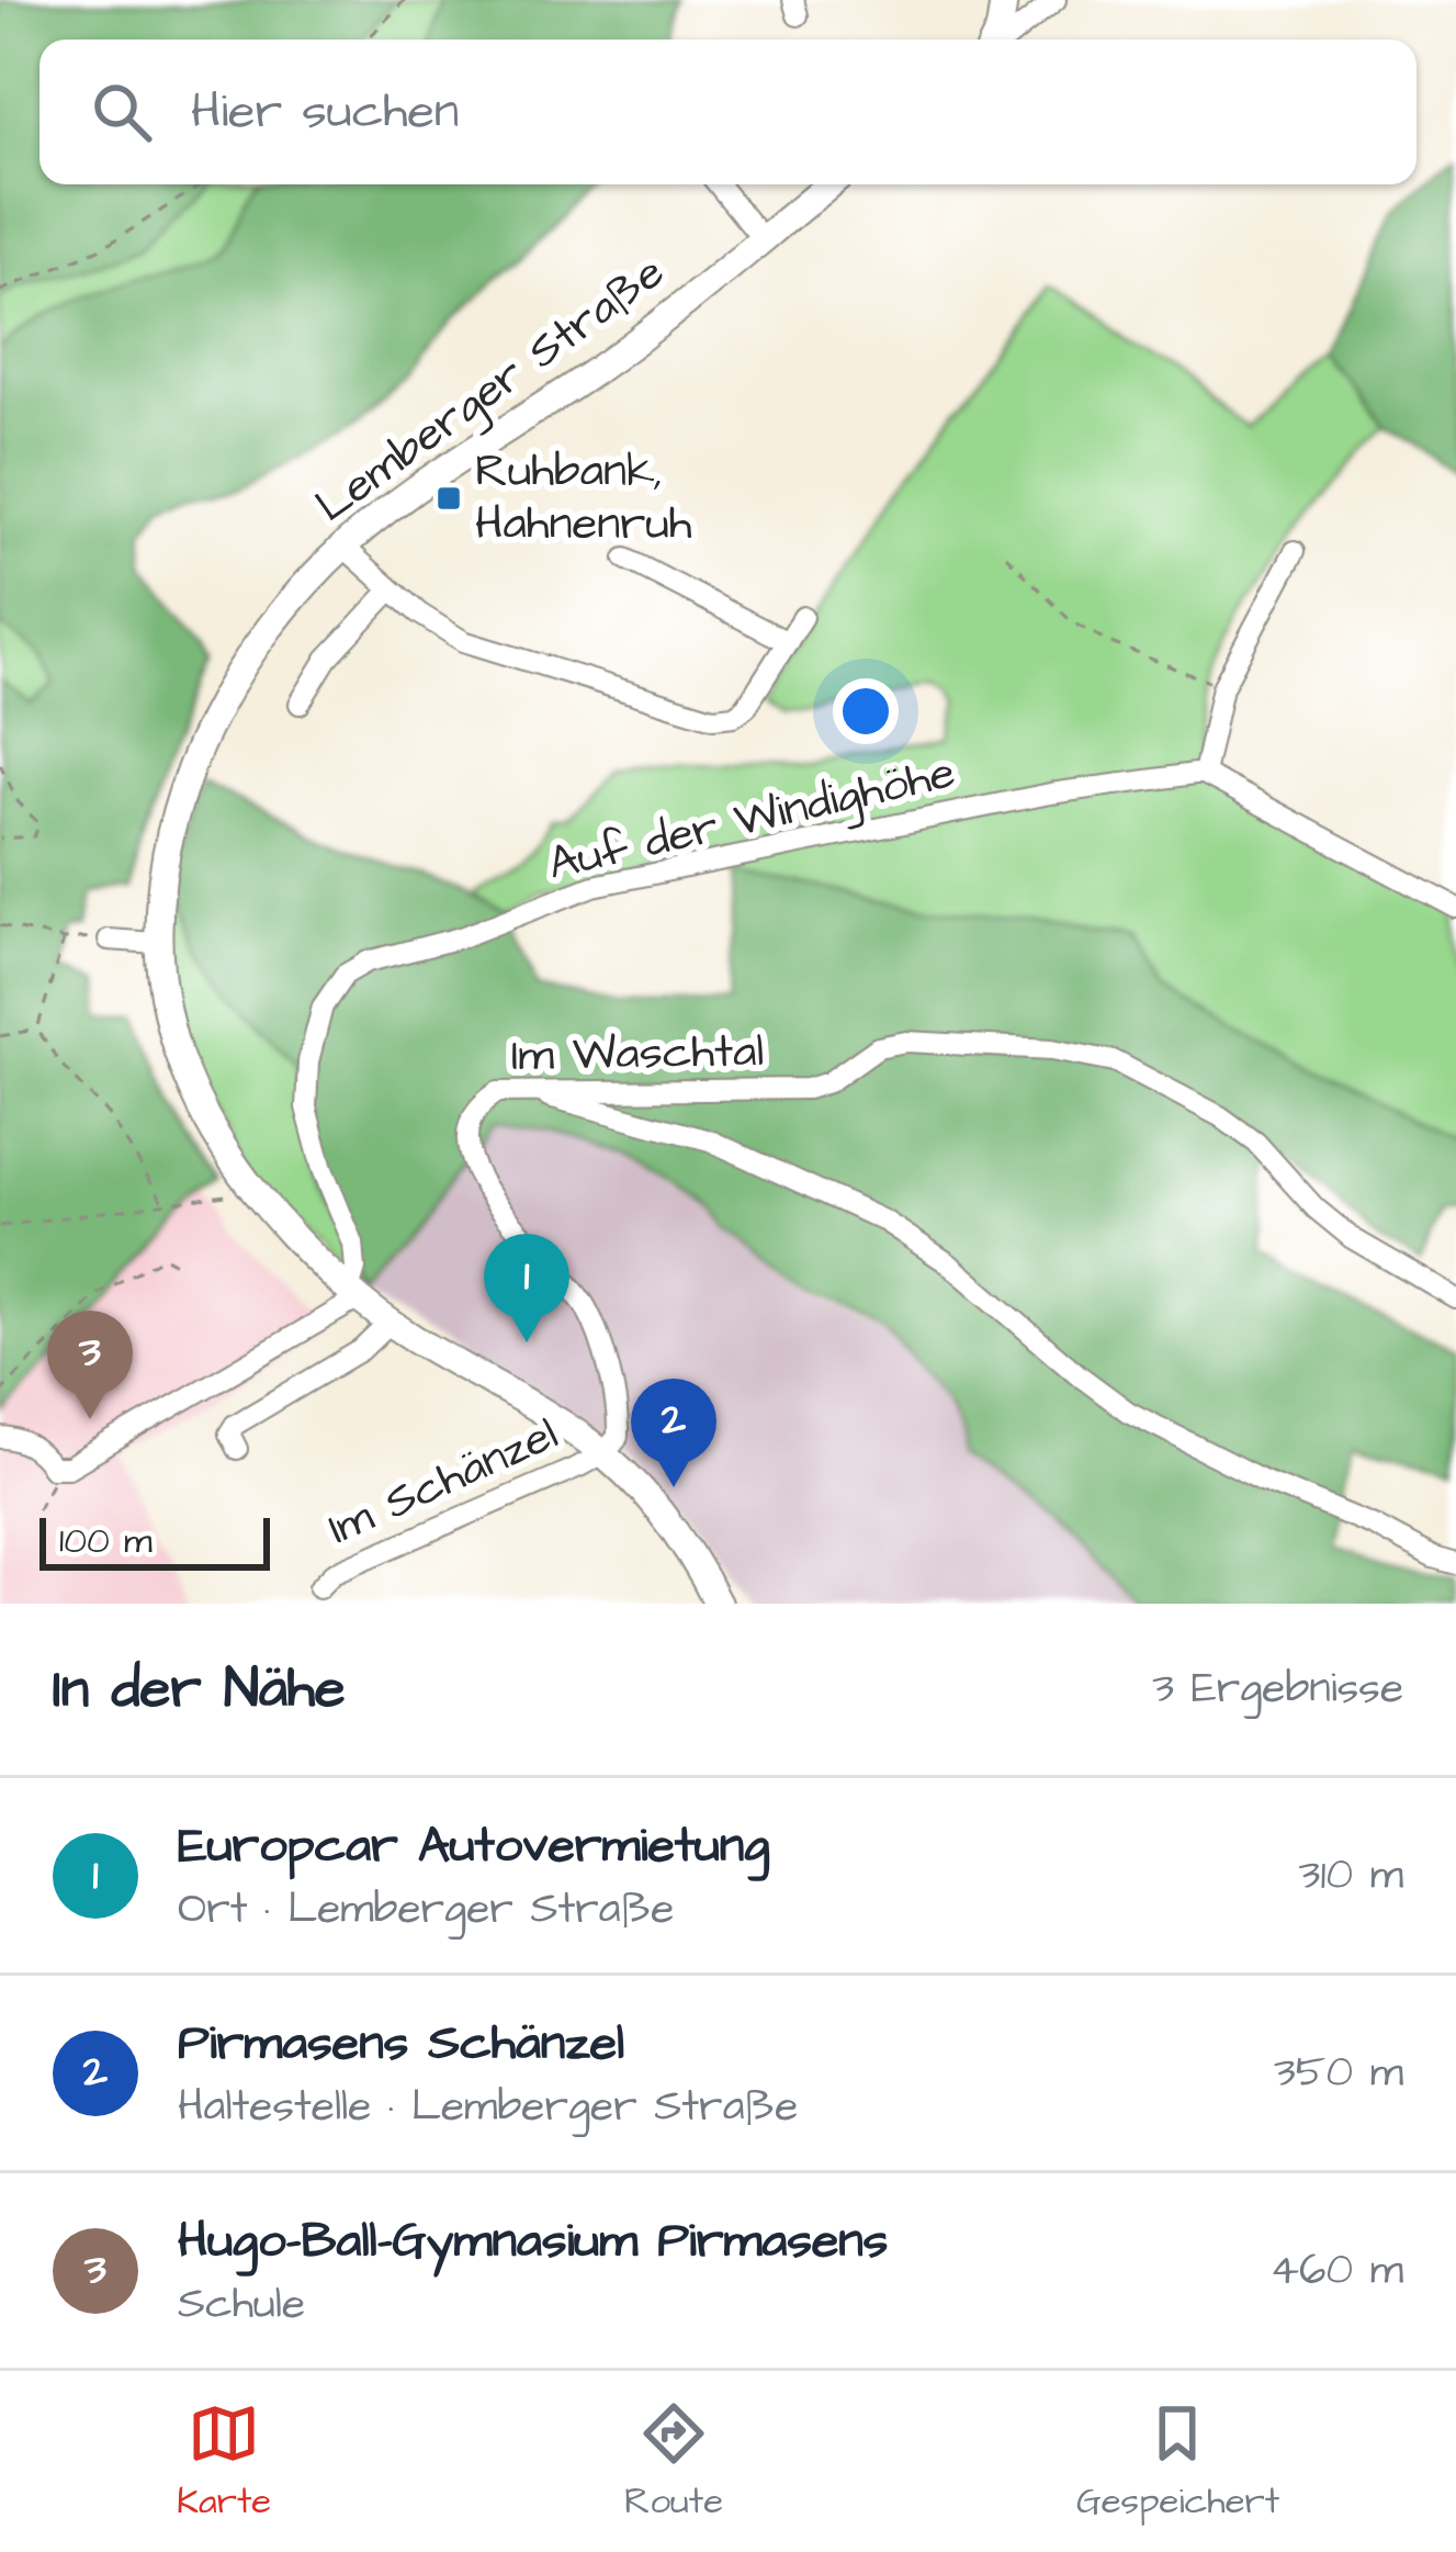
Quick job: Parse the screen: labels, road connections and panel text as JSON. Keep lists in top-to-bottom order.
{
  "streets": {
    "main road": ["Lemberger Straße"],
    "street": ["Auf der Windighöhe", "Im Waschtal", "Im Schänzel"]
  },
  "crossings": [
    ["Lemberger Straße", "Auf der Windighöhe"],
    ["Lemberger Straße", "Im Waschtal"],
    ["Lemberger Straße", "Im Schänzel"],
    ["Im Waschtal", "Im Schänzel"]
  ],
  "places": {
    "transit": ["Ruhbank, Hahnenruh"]
  },
  "scale_bar": "100 m",
  "page": {
    "search": "Hier suchen",
    "pins": ["1", "3", "2"],
    "scale": "100 m",
    "heading": ["In der Nähe", "3 Ergebnisse"],
    "list": [
      {
        "mark": "1",
        "name": "Europcar Autovermietung",
        "note": "Ort · Lemberger Straße",
        "value": "310 m"
      },
      {
        "mark": "2",
        "name": "Pirmasens Schänzel",
        "note": "Haltestelle · Lemberger Straße",
        "value": "350 m"
      },
      {
        "mark": "3",
        "name": "Hugo-Ball-Gymnasium Pirmasens",
        "note": "Schule",
        "value": "460 m"
      }
    ],
    "nav": ["Karte", "Route", "Gespeichert"]
  }
}
